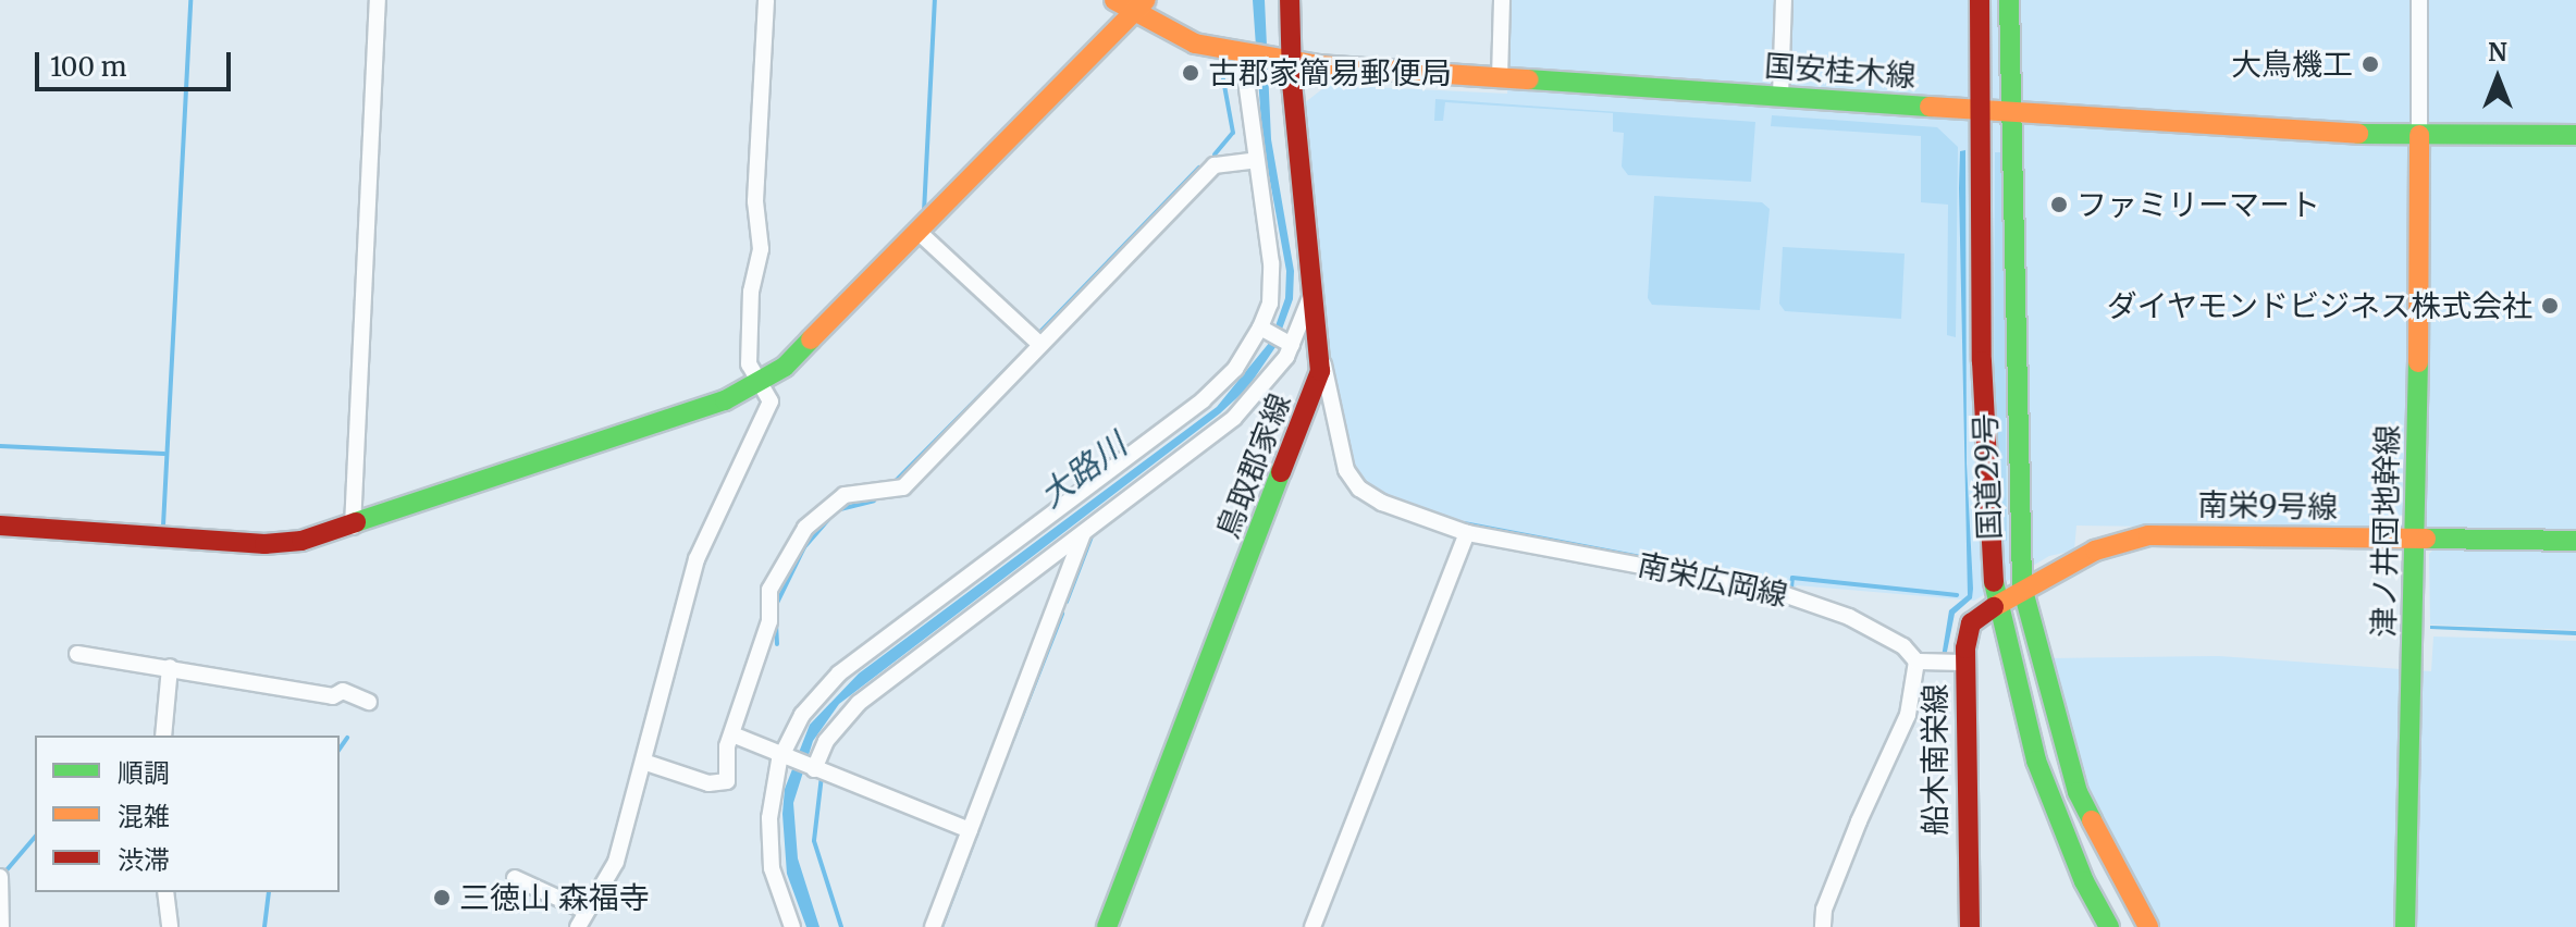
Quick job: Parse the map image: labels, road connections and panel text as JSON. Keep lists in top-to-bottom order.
{
  "streets": {
    "main road": [
      "国安桂木線",
      "鳥取郡家線",
      "国道29号",
      "南栄9号線",
      "津ノ井団地幹線",
      "船木南栄線"
    ],
    "street": ["南栄広岡線"]
  },
  "crossings": [
    ["国安桂木線", "鳥取郡家線"],
    ["国安桂木線", "国道29号"],
    ["国安桂木線", "津ノ井団地幹線"],
    ["鳥取郡家線", "南栄広岡線"],
    ["国道29号", "南栄9号線"],
    ["国道29号", "船木南栄線"],
    ["南栄9号線", "津ノ井団地幹線"],
    ["南栄9号線", "船木南栄線"]
  ],
  "water": ["大路川"],
  "places": [
    "大鳥機工",
    "古郡家簡易郵便局",
    "ファミリーマート",
    "ダイヤモンドビジネス株式会社",
    "三徳山 森福寺"
  ],
  "legend": ["順調", "混雑", "渋滞"],
  "scale_bar": "100 m",
  "north": "top"
}
